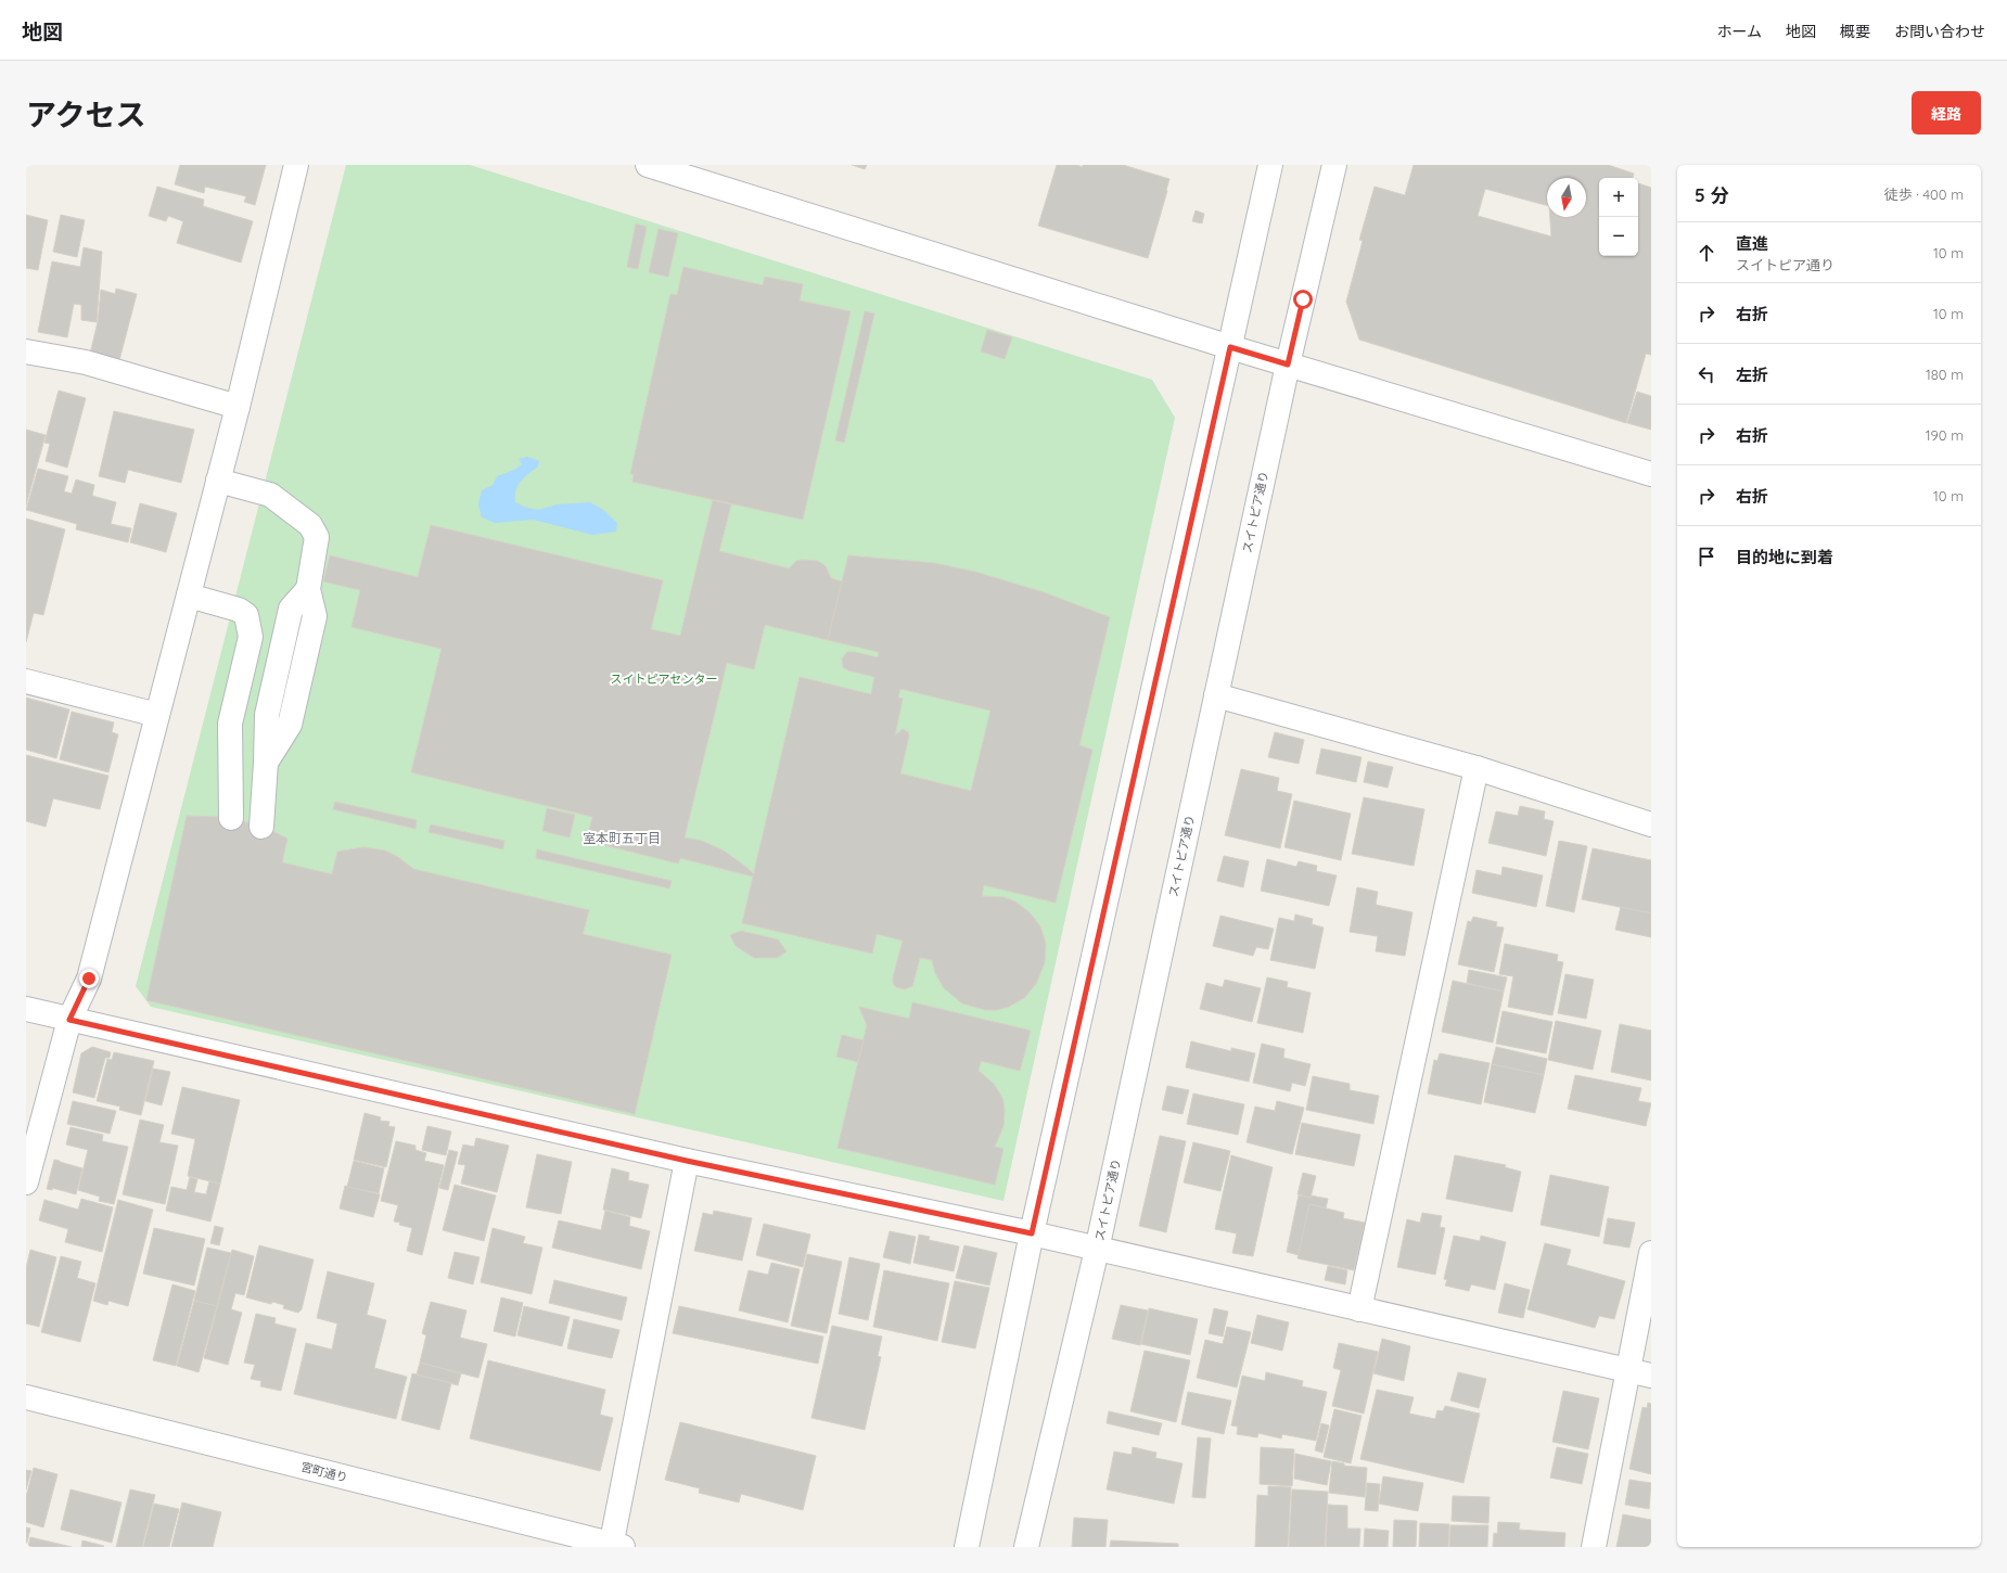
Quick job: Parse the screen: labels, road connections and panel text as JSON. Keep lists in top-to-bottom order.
{
  "streets": {
    "street": ["スイトピア通り", "宮町通り"]
  },
  "districts": ["室本町五丁目"],
  "parks": ["スイトピアセンター"],
  "north": "bottom",
  "page": {
    "header": "地図",
    "nav": [
      "ホーム",
      "地図",
      "概要",
      "お問い合わせ"
    ],
    "title": "アクセス",
    "buttons": "経路",
    "heading": ["5 分", "徒歩 · 400 m"],
    "map_buttons": ["+", "−"],
    "list": [
      ["直進", "スイトピア通り", "10 m"],
      ["右折", "10 m"],
      ["左折", "180 m"],
      ["右折", "190 m"],
      ["右折", "10 m"],
      "目的地に到着"
    ]
  }
}
